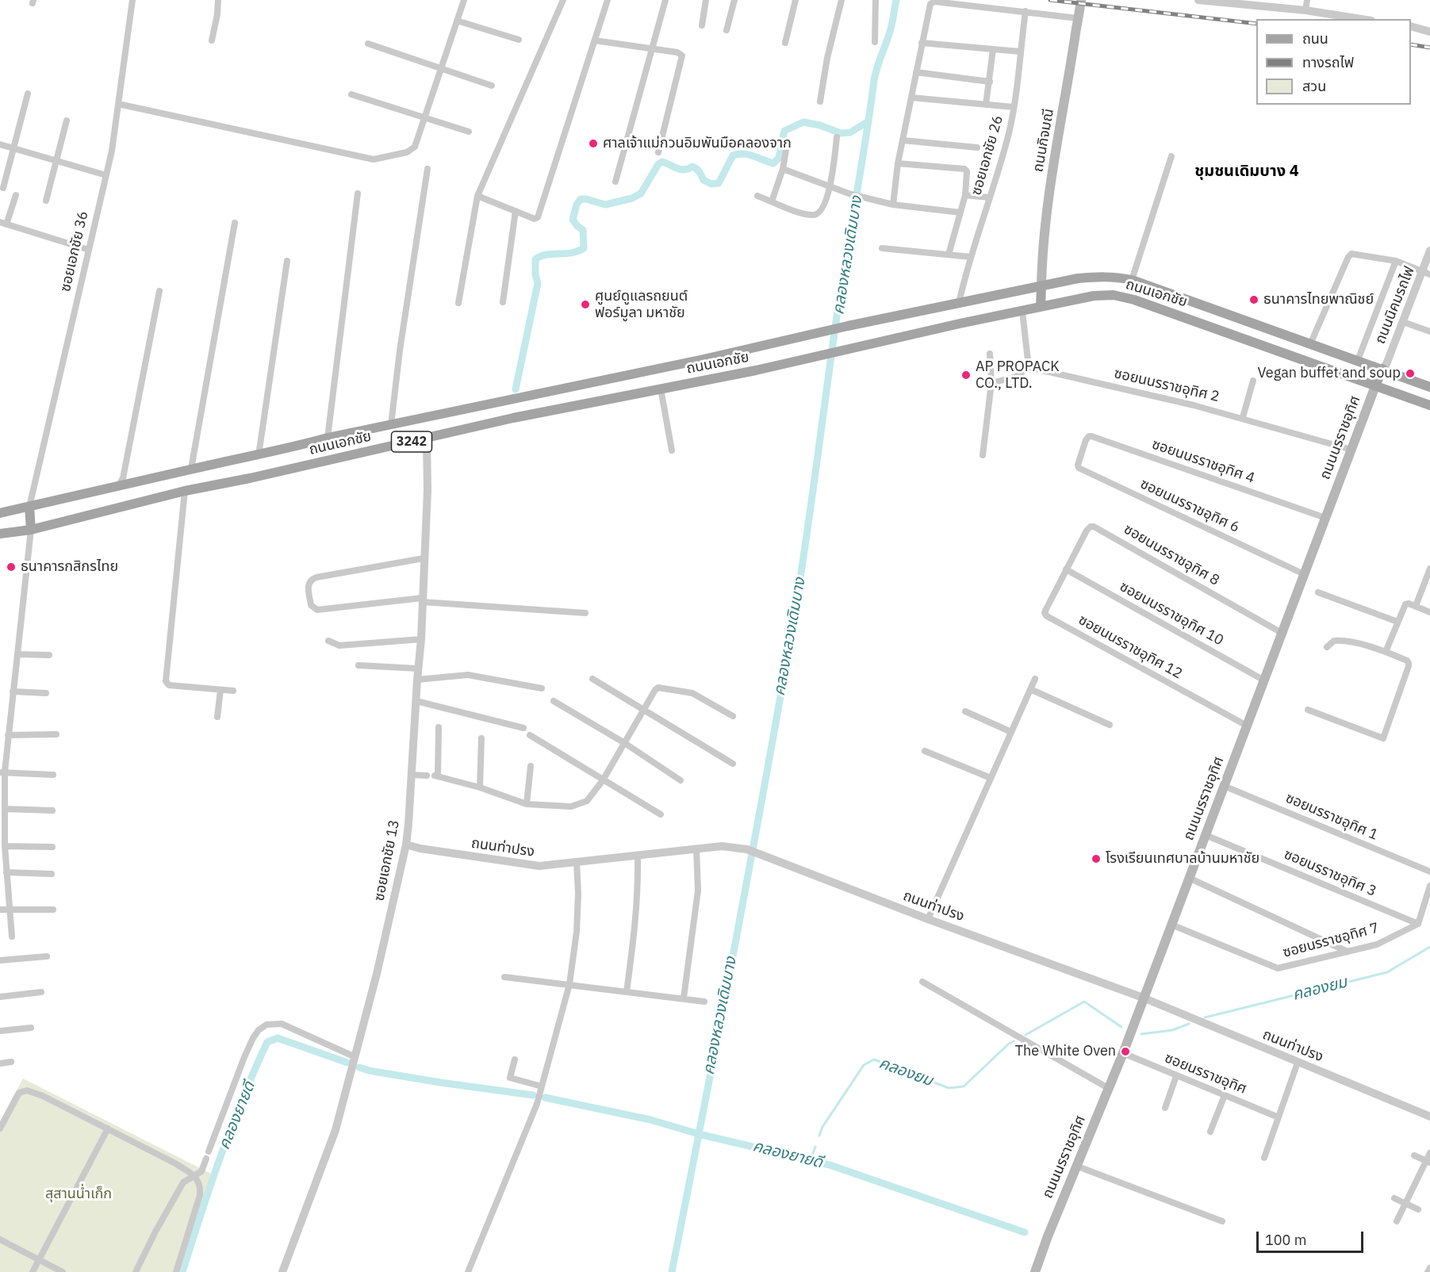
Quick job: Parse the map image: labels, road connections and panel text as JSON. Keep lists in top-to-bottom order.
{
  "streets": {
    "main road": [
      "ถนนกิจมณี",
      "ถนนเอกชัย",
      "ถนนนรราชอุทิศ",
      "3242"
    ],
    "street": [
      "ซอยเอกชัย 26",
      "ซอยเอกชัย 36",
      "ถนนนิคมรถไฟ",
      "ซอยนนรราชอุทิศ 2",
      "ซอยนนรราชอุทิศ 4",
      "ซอยนนรราชอุทิศ 6",
      "ซอยนนรราชอุทิศ 8",
      "ซอยนนรราชอุทิศ 10",
      "ซอยนนรราชอุทิศ 12",
      "ซอยนรราชอุทิศ 1",
      "ถนนท่าปรง",
      "ซอยเอกชัย 13",
      "ซอยนรราชอุทิศ 3",
      "ซอยนรราชอุทิศ 7",
      "ซอยนรราชอุทิศ"
    ]
  },
  "crossings": [
    ["ถนนกิจมณี", "ถนนเอกชัย"],
    ["ซอยเอกชัย 26", "ถนนเอกชัย"],
    ["ซอยเอกชัย 36", "ถนนเอกชัย"],
    ["ถนนเอกชัย", "ถนนนิคมรถไฟ"],
    ["ถนนเอกชัย", "ถนนนรราชอุทิศ"],
    ["ถนนเอกชัย", "ซอยเอกชัย 13"],
    ["ซอยนนรราชอุทิศ 2", "ถนนนรราชอุทิศ"],
    ["ถนนนรราชอุทิศ", "ซอยนนรราชอุทิศ 4"],
    ["ถนนนรราชอุทิศ", "ซอยนนรราชอุทิศ 6"],
    ["ถนนนรราชอุทิศ", "ซอยนนรราชอุทิศ 8"],
    ["ถนนนรราชอุทิศ", "ซอยนนรราชอุทิศ 10"],
    ["ถนนนรราชอุทิศ", "ซอยนนรราชอุทิศ 12"],
    ["ถนนนรราชอุทิศ", "ซอยนรราชอุทิศ 1"],
    ["ถนนนรราชอุทิศ", "ถนนท่าปรง"],
    ["ถนนนรราชอุทิศ", "ซอยนรราชอุทิศ 3"],
    ["ถนนนรราชอุทิศ", "ซอยนรราชอุทิศ 7"],
    ["ถนนนรราชอุทิศ", "ซอยนรราชอุทิศ"],
    ["ซอยนนรราชอุทิศ 4", "ซอยนนรราชอุทิศ 6"],
    ["ซอยนนรราชอุทิศ 8", "ซอยนนรราชอุทิศ 10"],
    ["ซอยนนรราชอุทิศ 8", "ซอยนนรราชอุทิศ 12"],
    ["ซอยนนรราชอุทิศ 10", "ซอยนนรราชอุทิศ 12"],
    ["ถนนท่าปรง", "ซอยเอกชัย 13"],
    ["ซอยนรราชอุทิศ 3", "ซอยนรราชอุทิศ 7"]
  ],
  "districts": ["ชุมชนเดิมบาง 4"],
  "water": ["คลองหลวงเดิมบาง", "คลองยม", "คลองยายดี"],
  "parks": ["สุสานน่ำเก็ก"],
  "places": [
    "ศาลเจ้าแม่กวนอิมพันมือคลองจาก",
    "ธนาคารไทยพาณิชย์",
    "ศูนย์ดูแลรถยนต์ ฟอร์มูลา มหาชัย",
    "Vegan buffet and soup",
    "AP PROPACK CO., LTD.",
    "ธนาคารกสิกรไทย",
    "โรงเรียนเทศบาลบ้านมหาชัย",
    "The White Oven"
  ],
  "legend": ["ถนน", "ทางรถไฟ", "สวน"],
  "scale_bar": "100 m"
}
